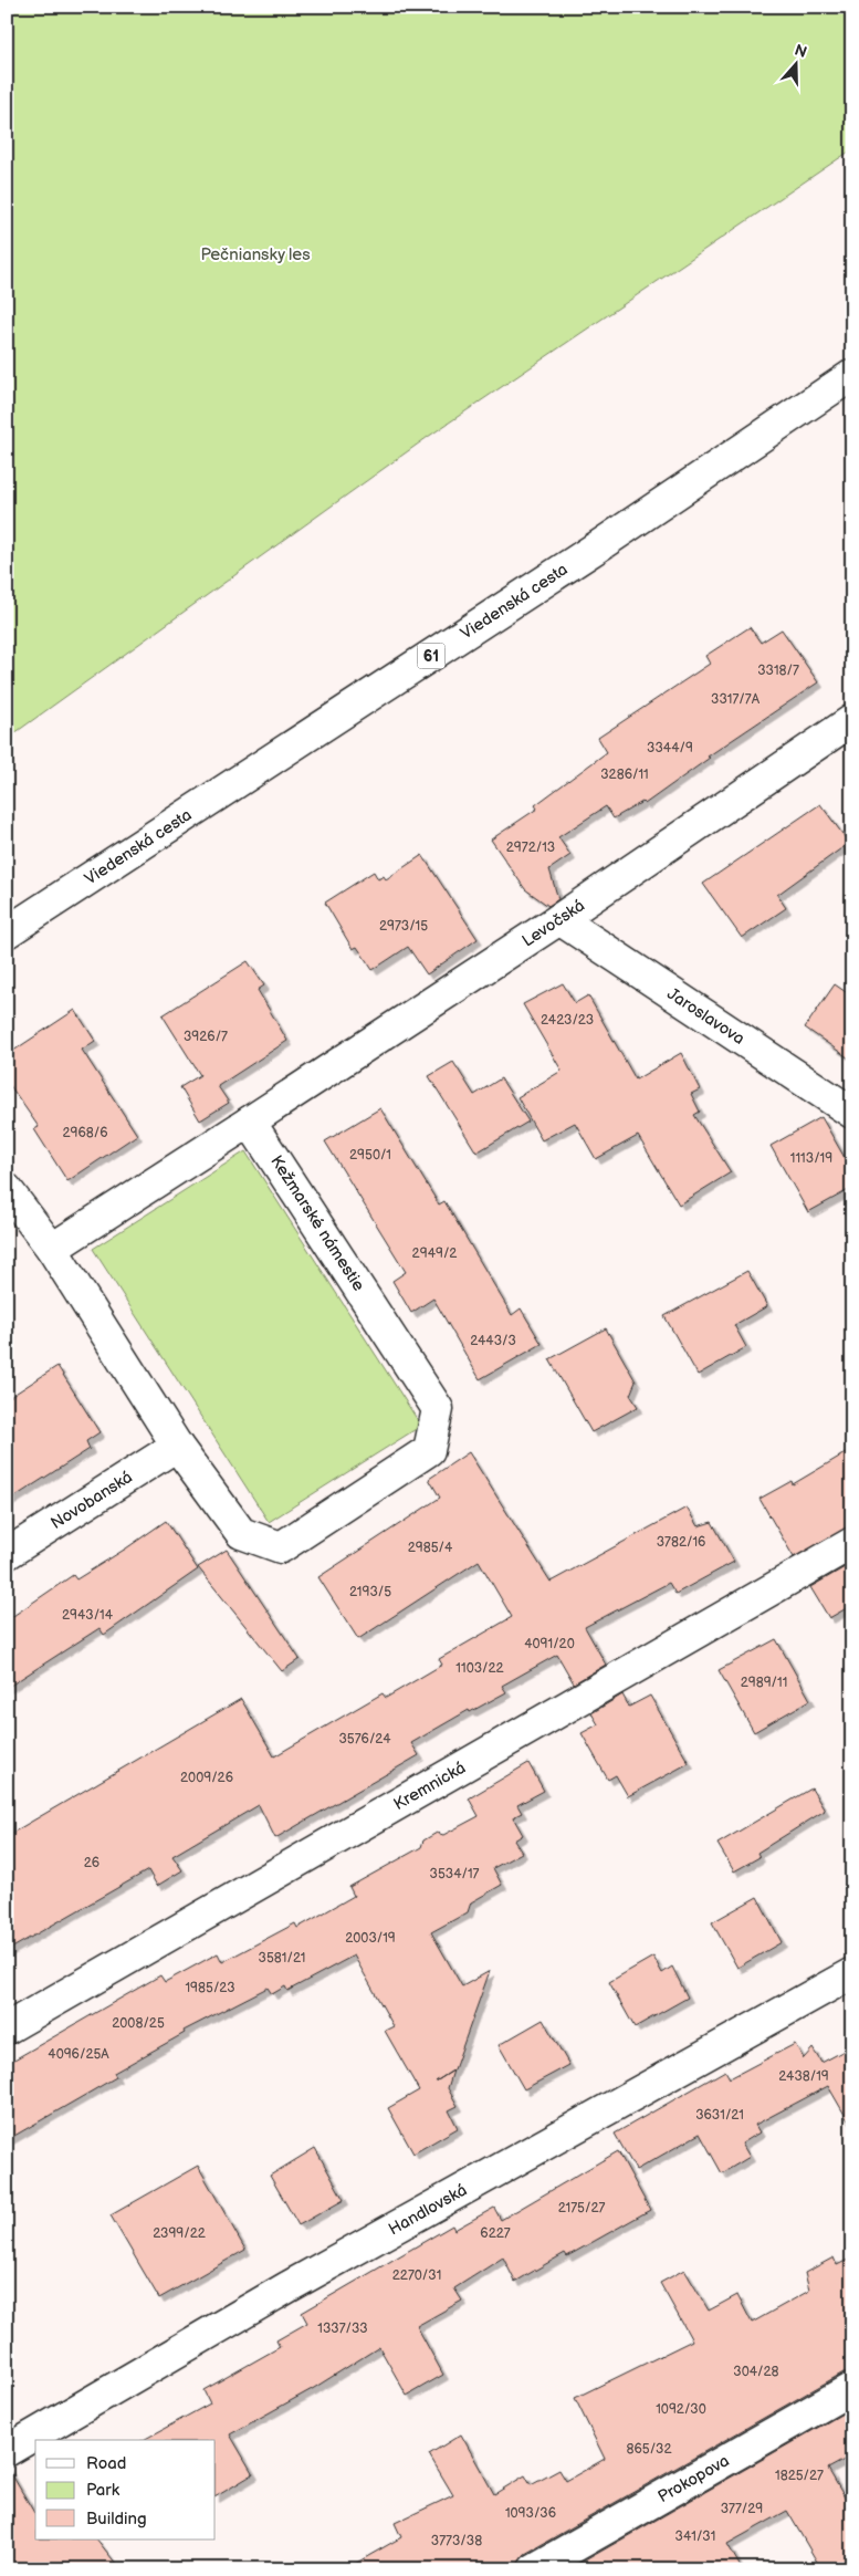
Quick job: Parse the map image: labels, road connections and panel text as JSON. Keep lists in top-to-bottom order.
{
  "streets": {
    "street": [
      "Viedenská cesta",
      "61",
      "Levočská",
      "Jaroslavova",
      "Kežmarské námestie",
      "Novobanská",
      "Kremnická",
      "Handlovská",
      "Prokopova"
    ]
  },
  "crossings": [
    ["Levočská", "Jaroslavova"],
    ["Levočská", "Kežmarské námestie"],
    ["Kežmarské námestie", "Novobanská"]
  ],
  "parks": ["Pečniansky les"],
  "house_numbers": [
    "3318/7",
    "3317/7A",
    "3344/9",
    "3286/11",
    "2972/13",
    "2973/15",
    "2423/23",
    "3926/7",
    "2968/6",
    "2950/1",
    "1113/19",
    "2949/2",
    "2443/3",
    "3782/16",
    "2985/4",
    "2193/5",
    "2943/14",
    "4091/20",
    "1103/22",
    "2989/11",
    "3576/24",
    "2009/26",
    "26",
    "3534/17",
    "2003/19",
    "3581/21",
    "1985/23",
    "2008/25",
    "4096/25A",
    "2438/19",
    "3631/21",
    "2175/27",
    "2399/22",
    "6227",
    "2270/31",
    "1337/33",
    "304/28",
    "1092/30",
    "865/32",
    "1825/27",
    "377/29",
    "1093/36",
    "341/31",
    "3773/38"
  ],
  "legend": ["Road", "Park", "Building"],
  "north": "top"
}
